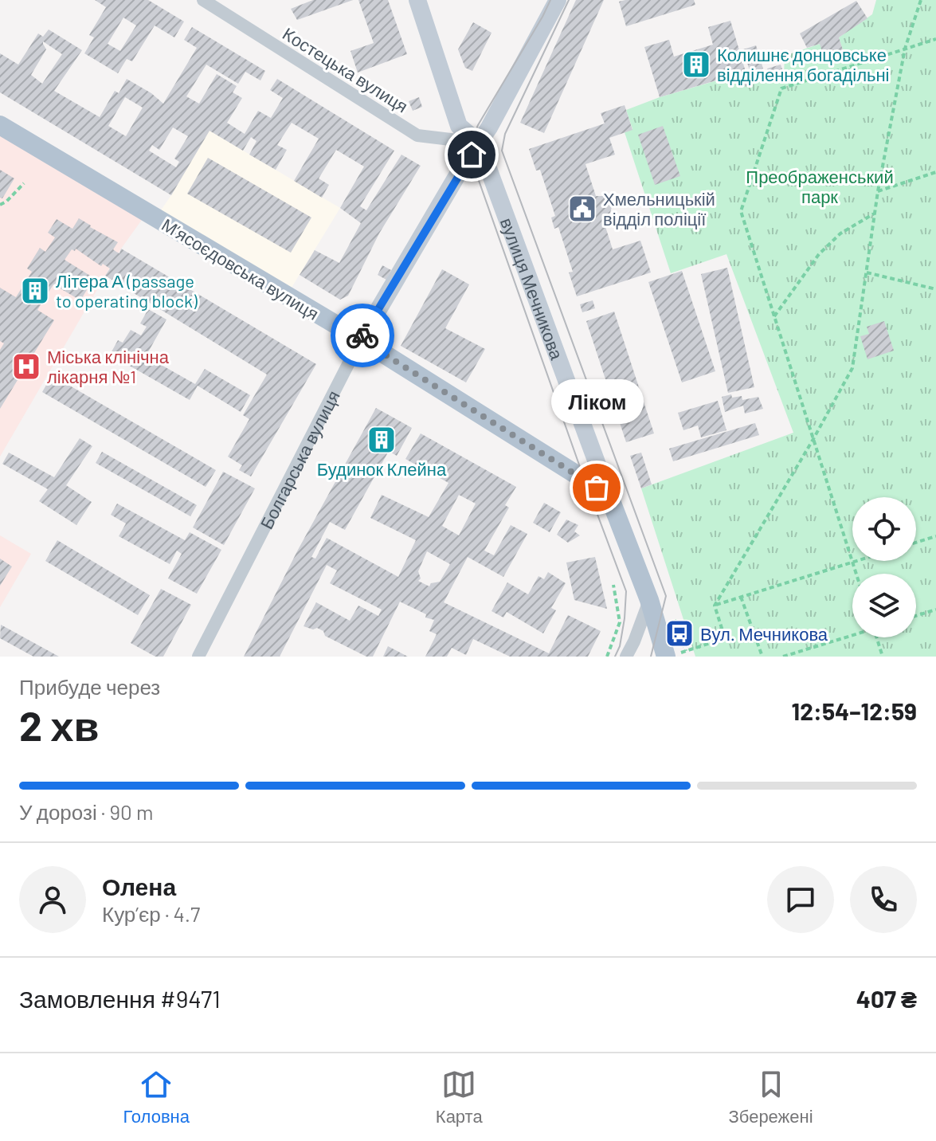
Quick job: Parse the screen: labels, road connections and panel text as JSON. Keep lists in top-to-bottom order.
{
  "streets": {
    "main road": ["Мʼясоєдовська вулиця", "вулиця Мечникова", "Болгарська вулиця"],
    "street": ["Костецька вулиця"]
  },
  "crossings": [
    ["Костецька вулиця", "вулиця Мечникова"],
    ["Костецька вулиця", "Болгарська вулиця"],
    ["Мʼясоєдовська вулиця", "вулиця Мечникова"],
    ["Мʼясоєдовська вулиця", "Болгарська вулиця"],
    ["вулиця Мечникова", "Болгарська вулиця"]
  ],
  "parks": ["Преображенський парк"],
  "places": {
    "building": ["Колишнє донцовське відділення богадільні", "Літера А (passage to operating block)", "Будинок Клейна"],
    "public building": ["Хмельницькій відділ поліції"],
    "hospital": ["Міська клінічна лікарня №1"],
    "other": ["Ліком"],
    "bus stop": ["Вул. Мечникова"]
  },
  "page": {
    "bubble": "Ліком",
    "heading": ["2 хв", "Прибуде через", "12:54–12:59"],
    "panel": [
      "Олена",
      "Кур’єр · 4.7",
      "Замовлення #9471",
      "407 ₴"
    ],
    "bar": "У дорозі · 90 m",
    "tabs": ["Головна", "Карта", "Збережені"]
  }
}
